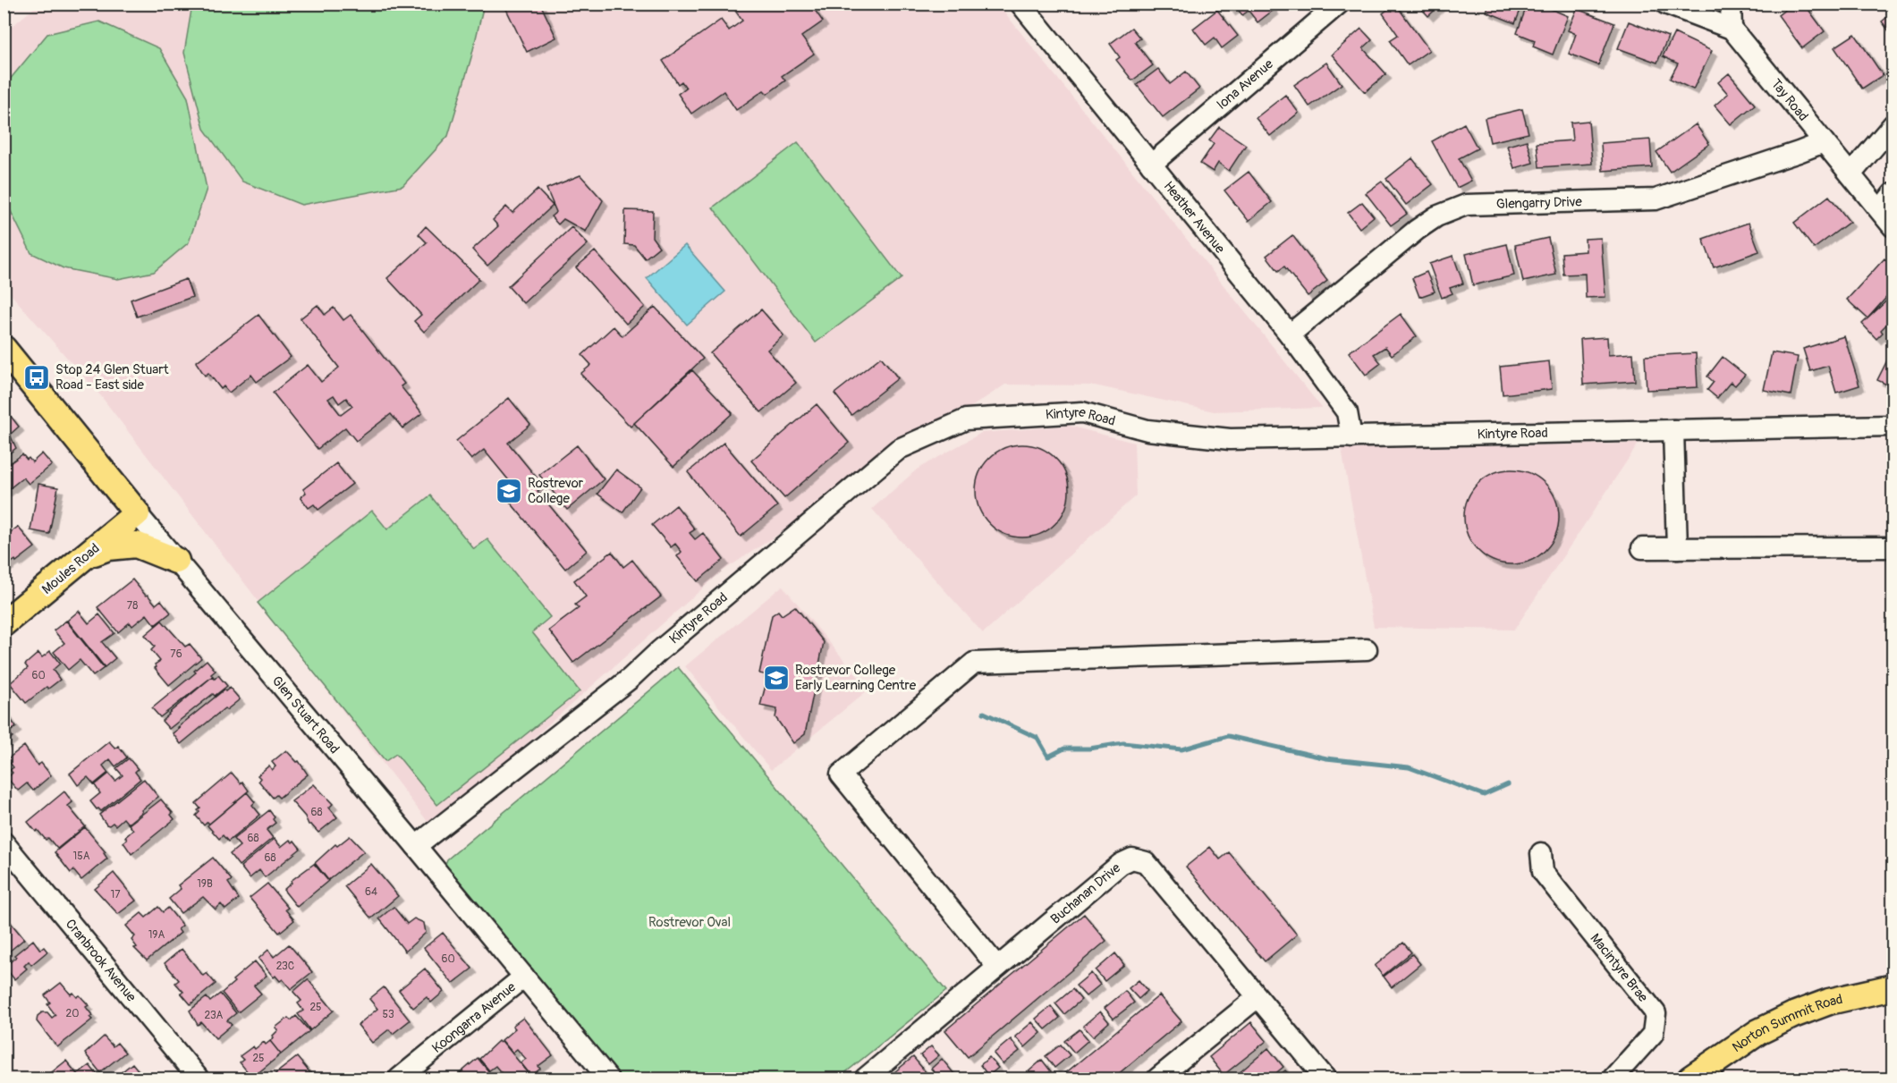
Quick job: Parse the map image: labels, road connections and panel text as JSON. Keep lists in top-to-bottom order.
{
  "streets": {
    "main road": ["Moules Road", "Glen Stuart Road", "Norton Summit Road"],
    "street": [
      "Iona Avenue",
      "Tay Road",
      "Glengarry Drive",
      "Heather Avenue",
      "Kintyre Road",
      "Buchanan Drive",
      "Cranbrook Avenue",
      "Macintyre Brae",
      "Koongarra Avenue"
    ]
  },
  "crossings": [
    ["Iona Avenue", "Heather Avenue"],
    ["Tay Road", "Glengarry Drive"],
    ["Glengarry Drive", "Heather Avenue"],
    ["Heather Avenue", "Kintyre Road"],
    ["Kintyre Road", "Glen Stuart Road"],
    ["Moules Road", "Glen Stuart Road"],
    ["Glen Stuart Road", "Koongarra Avenue"]
  ],
  "parks": ["Rostrevor Oval"],
  "places": {
    "bus stop": ["Stop 24 Glen Stuart Road - East side"],
    "school or university": ["Rostrevor College", "Rostrevor College Early Learning Centre"]
  },
  "house_numbers": [
    "78",
    "76",
    "60",
    "68",
    "68",
    "15A",
    "68",
    "19B",
    "64",
    "17",
    "19A",
    "60",
    "23C",
    "25",
    "20",
    "53",
    "23A",
    "25"
  ]
}
